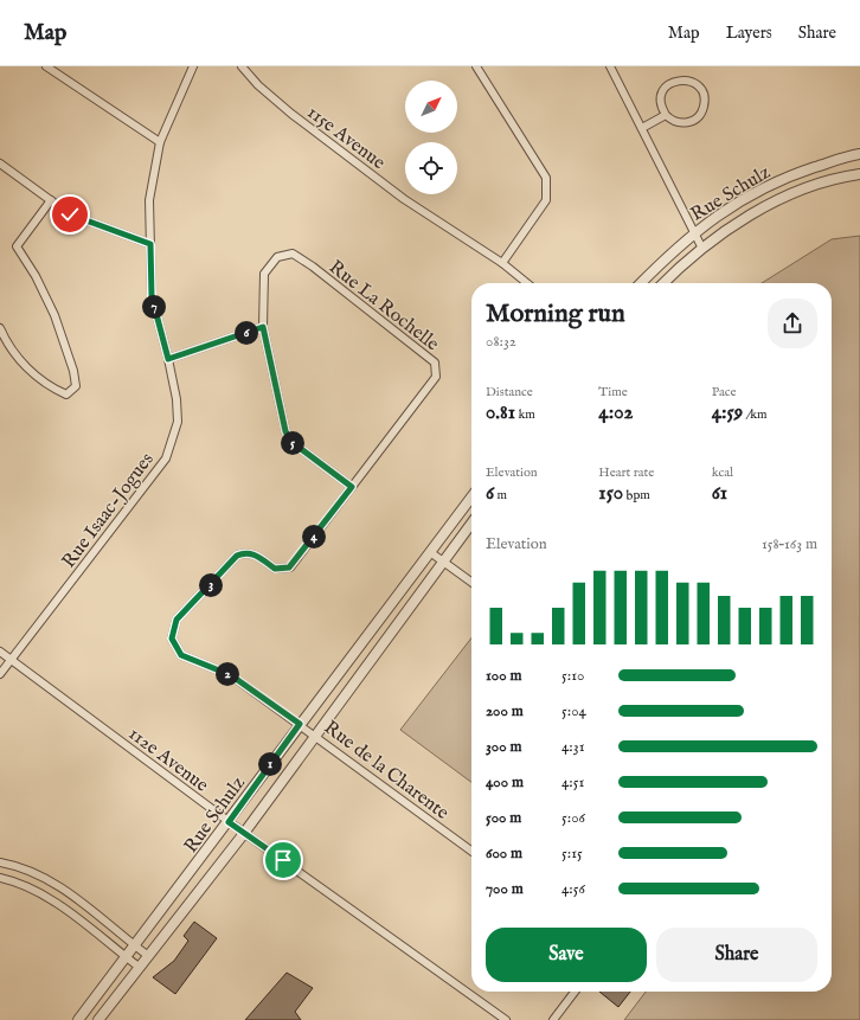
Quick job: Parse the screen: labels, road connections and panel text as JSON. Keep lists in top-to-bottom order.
{
  "streets": {
    "street": [
      "115e Avenue",
      "Rue Schulz",
      "Rue La Rochelle",
      "Rue Isaac-Jogues",
      "112e Avenue",
      "Rue de la Charente"
    ]
  },
  "crossings": [
    ["Rue Schulz", "112e Avenue"],
    ["Rue Schulz", "Rue de la Charente"],
    ["Rue La Rochelle", "Rue de la Charente"],
    ["Rue Isaac-Jogues", "112e Avenue"]
  ],
  "north": "top right",
  "page": {
    "header": "Map",
    "nav": ["Map", "Layers", "Share"],
    "heading": ["Morning run", "08:32"],
    "pins": [
      "7",
      "6",
      "5",
      "4",
      "3",
      "2",
      "1"
    ],
    "stats": [
      ["Distance", "0.81 km"],
      ["Time", "4:02"],
      ["Pace", "4:59 /km"],
      ["Elevation", "6 m"],
      ["Heart rate", "150 bpm"],
      ["kcal", "61"]
    ],
    "chart": ["Elevation", "158–163 m"],
    "list": [
      {
        "name": "100 m",
        "note": "5:10"
      },
      {
        "name": "200 m",
        "note": "5:04"
      },
      {
        "name": "300 m",
        "note": "4:31"
      },
      {
        "name": "400 m",
        "note": "4:51"
      },
      {
        "name": "500 m",
        "note": "5:06"
      },
      {
        "name": "600 m",
        "note": "5:15"
      },
      {
        "name": "700 m",
        "note": "4:56"
      }
    ],
    "buttons": ["Save", "Share"]
  }
}
